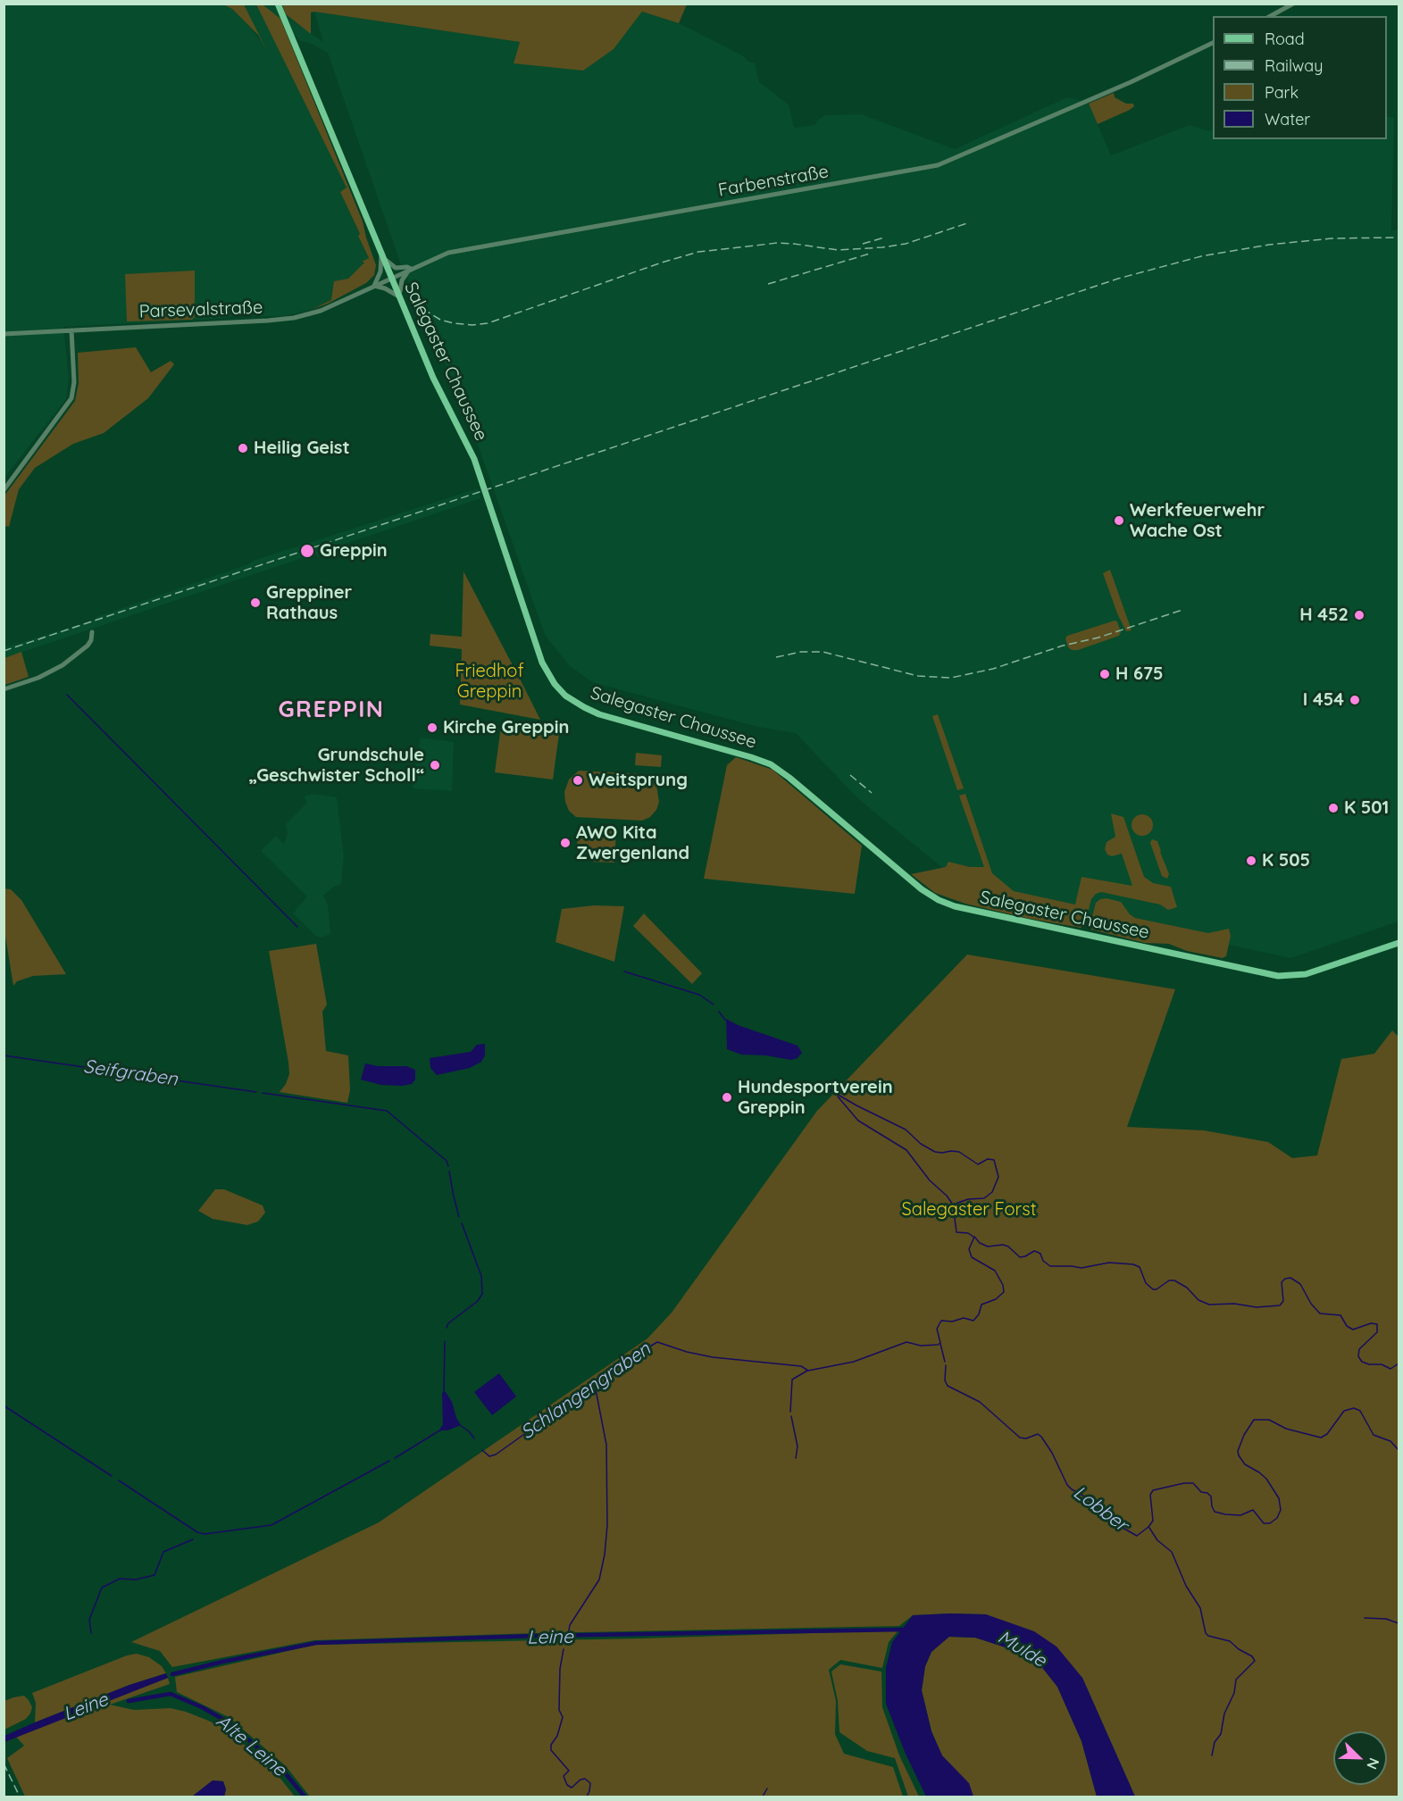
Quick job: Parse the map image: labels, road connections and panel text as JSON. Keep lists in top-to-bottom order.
{
  "streets": {
    "main road": ["Salegaster Chaussee"],
    "street": ["Farbenstraße", "Parsevalstraße"]
  },
  "crossings": [
    ["Farbenstraße", "Parsevalstraße"],
    ["Farbenstraße", "Salegaster Chaussee"],
    ["Parsevalstraße", "Salegaster Chaussee"]
  ],
  "districts": ["GREPPIN"],
  "water": [
    "Seifgraben",
    "Schlangengraben",
    "Lobber",
    "Leine",
    "Mulde",
    "Alte Leine"
  ],
  "parks": ["Friedhof Greppin", "Salegaster Forst"],
  "places": [
    "Heilig Geist",
    "Werkfeuerwehr Wache Ost",
    "Greppin",
    "Greppiner Rathaus",
    "H 452",
    "H 675",
    "I 454",
    "Kirche Greppin",
    "Grundschule „Geschwister Scholl“",
    "Weitsprung",
    "K 501",
    "AWO Kita Zwergenland",
    "K 505",
    "Hundesportverein Greppin"
  ],
  "legend": [
    "Road",
    "Railway",
    "Park",
    "Water"
  ],
  "north": "bottom right"
}
